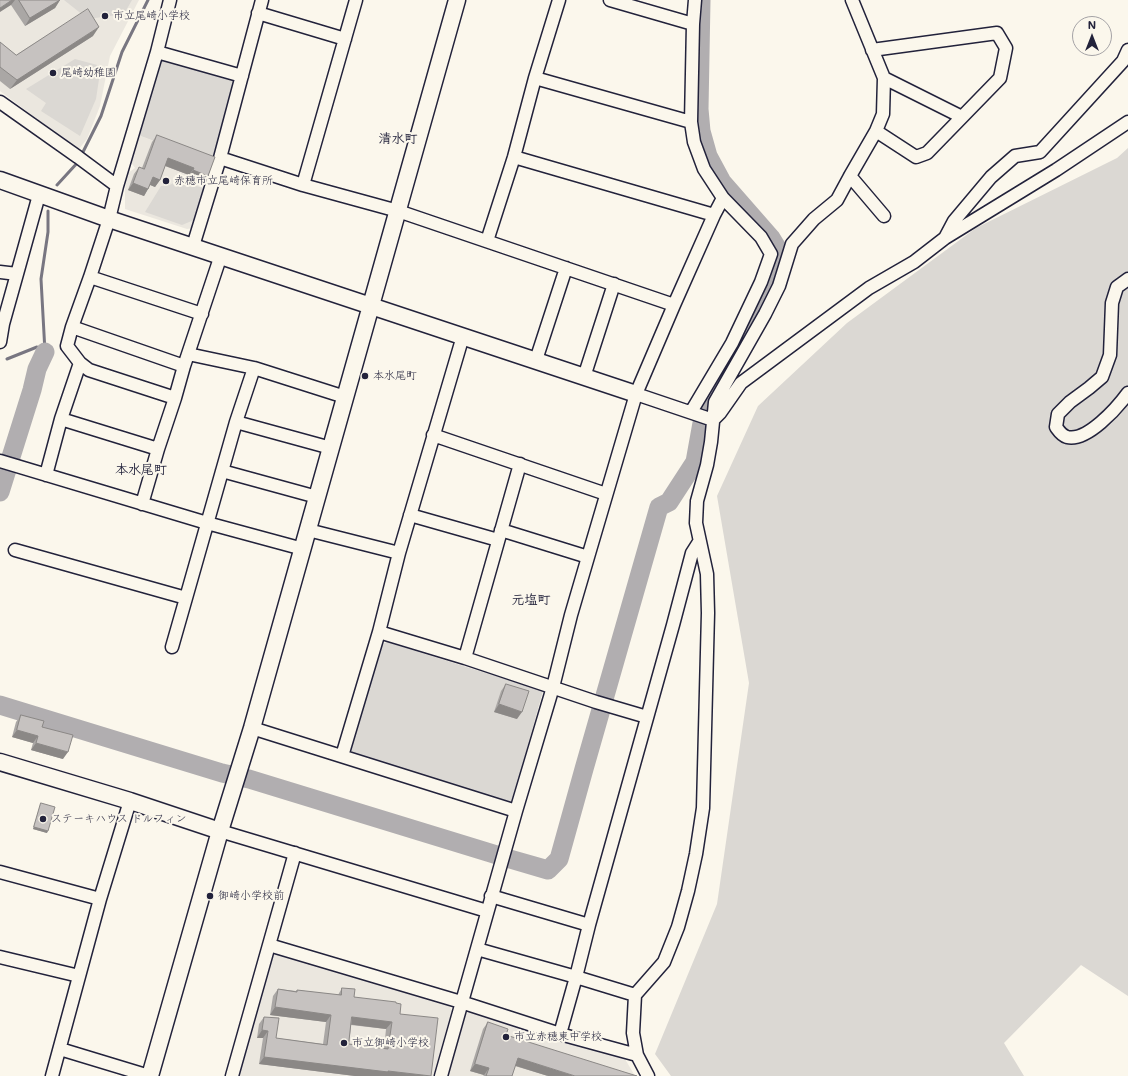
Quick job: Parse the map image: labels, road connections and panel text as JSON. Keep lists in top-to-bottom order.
{
  "districts": ["清水町", "本水尾町", "元塩町"],
  "places": [
    "市立尾崎小学校",
    "尾崎幼稚園",
    "赤穂市立尾崎保育所",
    "本水尾町",
    "ステーキハウス ドルフィン",
    "御崎小学校前",
    "市立赤穂東中学校",
    "市立御崎小学校"
  ],
  "north": "top"
}
